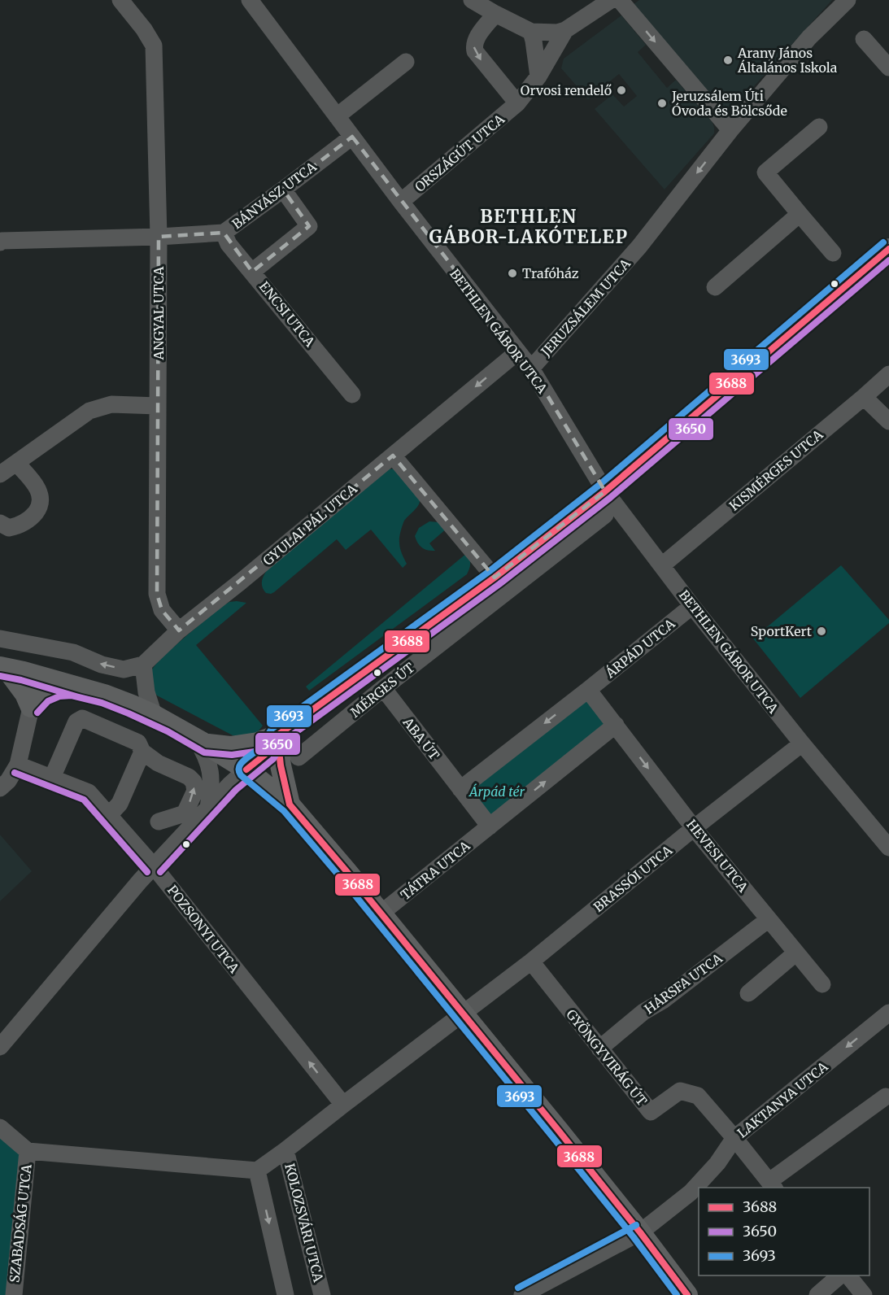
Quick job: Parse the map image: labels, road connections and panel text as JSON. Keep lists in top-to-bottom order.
{
  "streets": {
    "main road": ["MÉRGES ÚT"],
    "street": [
      "ORSZÁGÚT UTCA",
      "BÁNYÁSZ UTCA",
      "JERUZSÁLEM UTCA",
      "ANGYAL UTCA",
      "ENCSI UTCA",
      "BETHLEN GÁBOR UTCA",
      "KISMÉRGES UTCA",
      "GYULAI PÁL UTCA",
      "ÁRPÁD UTCA",
      "ABA ÚT",
      "HEVESI UTCA",
      "TÁTRA UTCA",
      "BRASSÓI UTCA",
      "POZSONYI UTCA",
      "HÁRSFA UTCA",
      "GYÖNGYVIRÁG ÚT",
      "LAKTANYA UTCA",
      "KOLOZSVÁRI UTCA",
      "SZABADSÁG UTCA"
    ]
  },
  "crossings": [
    ["ORSZÁGÚT UTCA", "BETHLEN GÁBOR UTCA"],
    ["BÁNYÁSZ UTCA", "ANGYAL UTCA"],
    ["BÁNYÁSZ UTCA", "ENCSI UTCA"],
    ["BÁNYÁSZ UTCA", "BETHLEN GÁBOR UTCA"],
    ["JERUZSÁLEM UTCA", "BETHLEN GÁBOR UTCA"],
    ["ANGYAL UTCA", "GYULAI PÁL UTCA"],
    ["BETHLEN GÁBOR UTCA", "KISMÉRGES UTCA"],
    ["BETHLEN GÁBOR UTCA", "GYULAI PÁL UTCA"],
    ["BETHLEN GÁBOR UTCA", "ÁRPÁD UTCA"],
    ["BETHLEN GÁBOR UTCA", "MÉRGES ÚT"],
    ["BETHLEN GÁBOR UTCA", "BRASSÓI UTCA"],
    ["MÉRGES ÚT", "ABA ÚT"],
    ["HEVESI UTCA", "BRASSÓI UTCA"],
    ["HEVESI UTCA", "HÁRSFA UTCA"],
    ["BRASSÓI UTCA", "POZSONYI UTCA"],
    ["BRASSÓI UTCA", "GYÖNGYVIRÁG ÚT"],
    ["BRASSÓI UTCA", "KOLOZSVÁRI UTCA"],
    ["HÁRSFA UTCA", "GYÖNGYVIRÁG ÚT"],
    ["GYÖNGYVIRÁG ÚT", "LAKTANYA UTCA"]
  ],
  "one_way": ["HEVESI UTCA", "POZSONYI UTCA"],
  "districts": ["BETHLEN GÁBOR-LAKÓTELEP"],
  "parks": ["Árpád tér"],
  "places": [
    "Arany János Általános Iskola",
    "Orvosi rendelő",
    "Jeruzsálem Úti Óvoda és Bölcsőde",
    "Trafóház",
    "SportKert"
  ],
  "lines": ["transit line 3693", "transit line 3688", "transit line 3650"],
  "legend": ["3688", "3650", "3693"]
}
